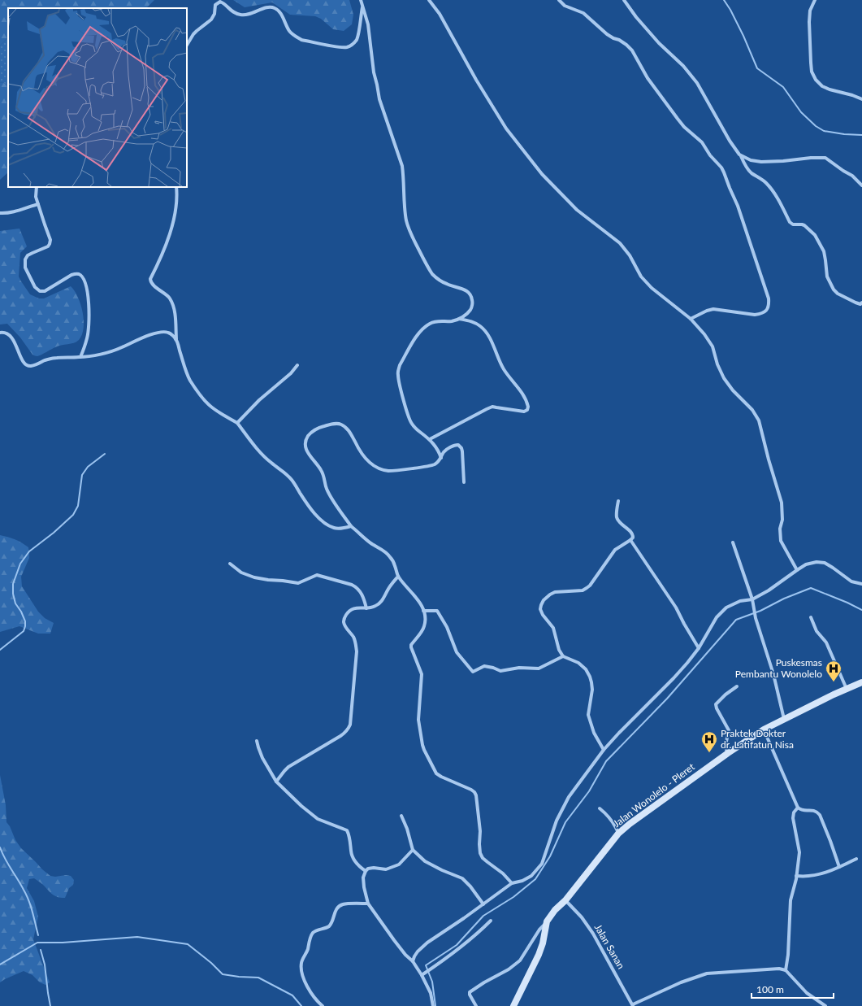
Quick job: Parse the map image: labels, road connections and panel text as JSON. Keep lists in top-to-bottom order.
{
  "streets": {
    "main road": ["Jalan Wonolelo - Pleret"],
    "street": ["Jalan Sanan"]
  },
  "crossings": [
    ["Jalan Wonolelo - Pleret", "Jalan Sanan"]
  ],
  "places": {
    "hospital": ["Puskesmas Pembantu Wonolelo", "Praktek Dokter dr. Latifatun Nisa"]
  },
  "scale_bar": "100 m"
}
